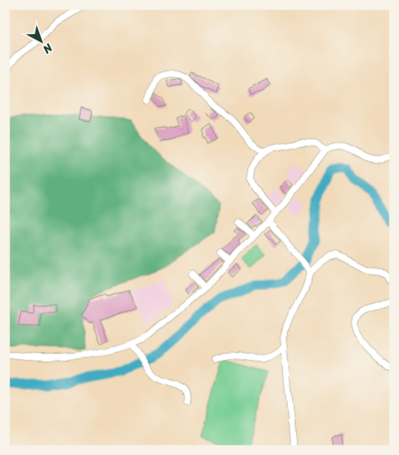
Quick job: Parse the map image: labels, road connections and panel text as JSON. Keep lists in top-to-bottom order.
{
  "north": "bottom right"
}
